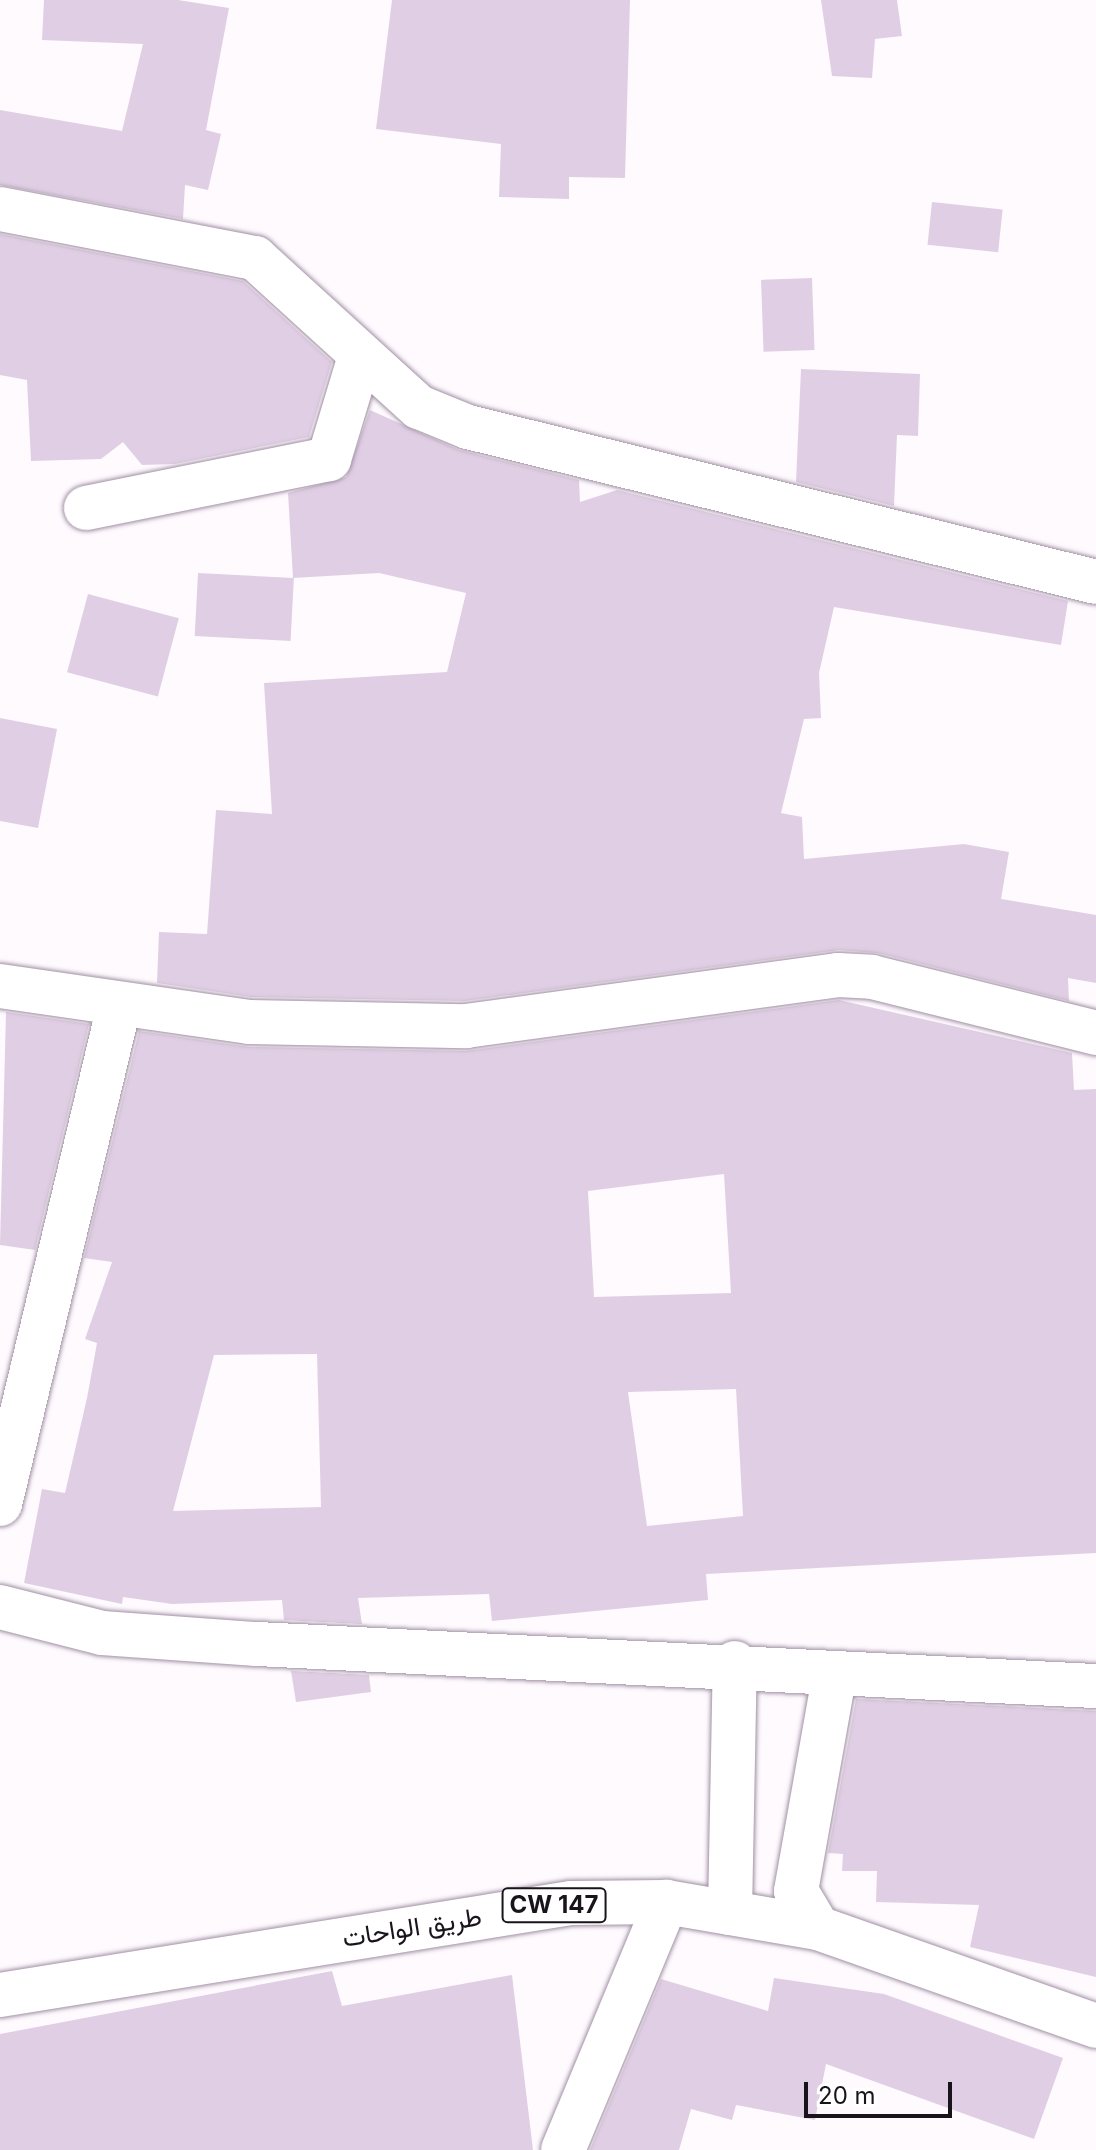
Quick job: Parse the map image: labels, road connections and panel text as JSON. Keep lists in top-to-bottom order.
{
  "streets": {
    "street": ["CW 147", "طريق الواحات"]
  },
  "scale_bar": "20 m"
}
